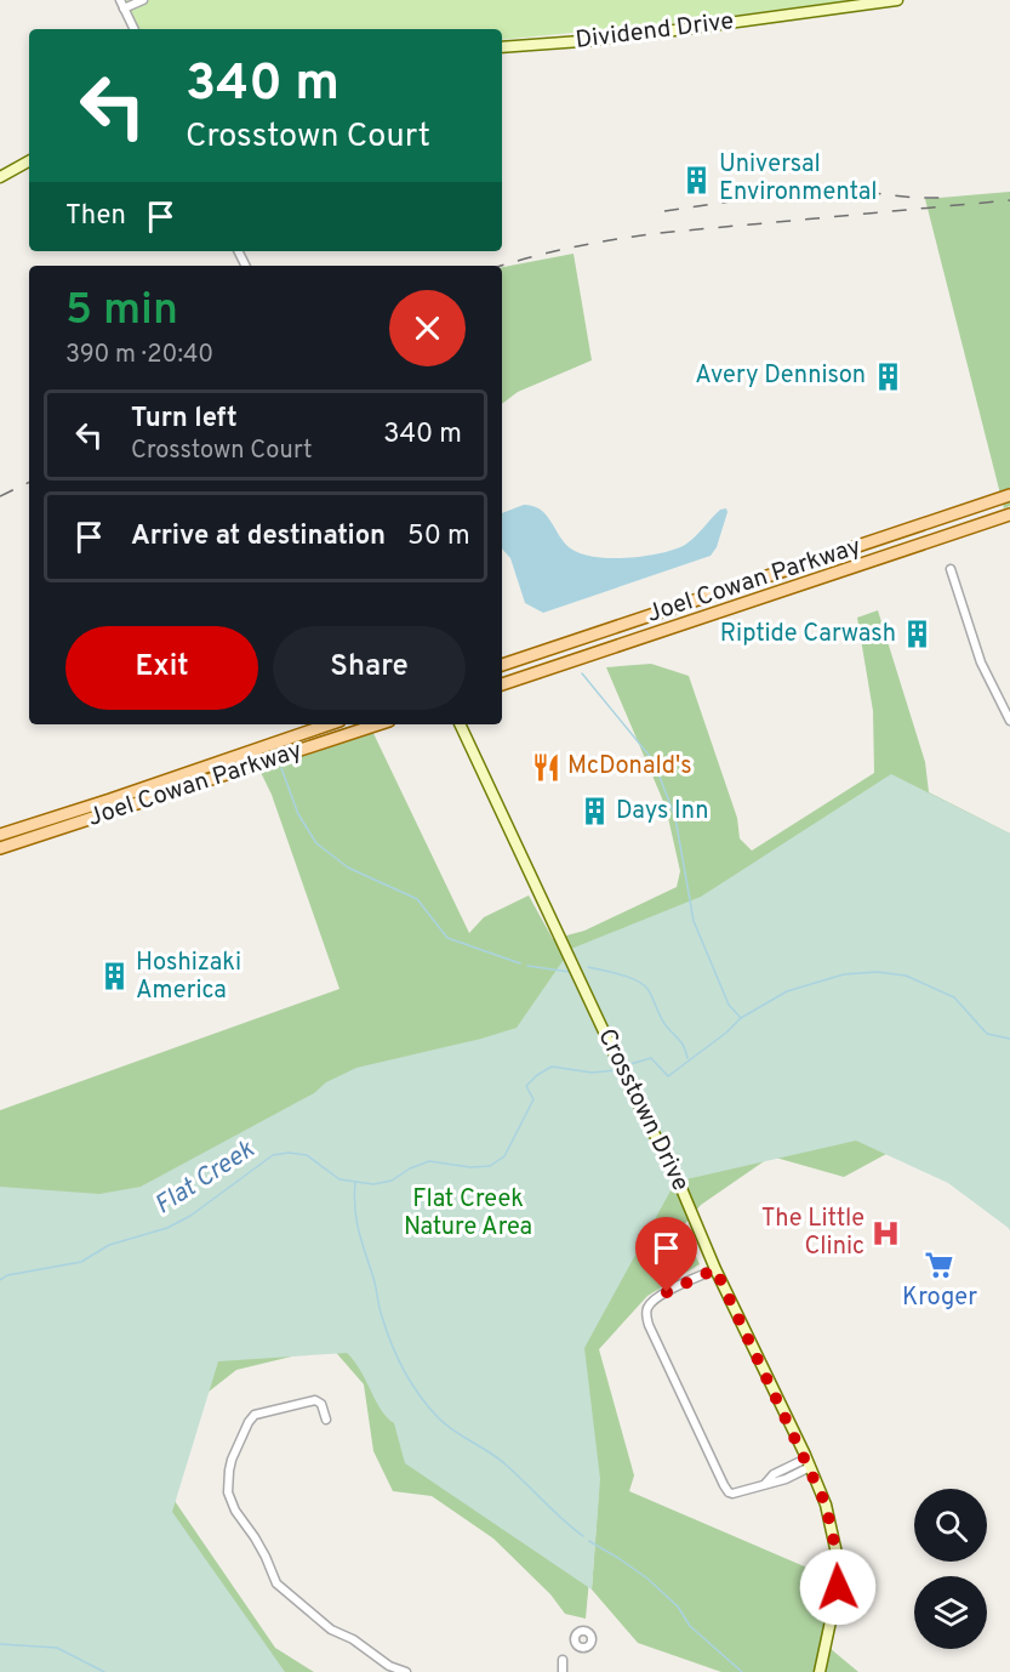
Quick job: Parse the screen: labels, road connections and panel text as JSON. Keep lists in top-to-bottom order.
{
  "streets": {
    "main road": ["Joel Cowan Parkway"],
    "street": ["Dividend Drive", "Crosstown Drive"]
  },
  "water": ["Flat Creek"],
  "parks": ["Flat Creek Nature Area"],
  "places": {
    "building": [
      "Universal Environmental",
      "Avery Dennison",
      "Riptide Carwash",
      "Days Inn",
      "Hoshizaki America"
    ],
    "restaurant": ["McDonald's"],
    "hospital": ["The Little Clinic"],
    "supermarket": ["Kroger"]
  },
  "page": {
    "turn": ["340 m", "Crosstown Court"],
    "then": "Then",
    "heading": ["5 min", "390 m · 20:40"],
    "list": [
      {
        "name": "Turn left",
        "note": "Crosstown Court",
        "value": "340 m"
      },
      {
        "name": "Arrive at destination",
        "value": "50 m"
      }
    ],
    "buttons": ["Exit", "Share"]
  }
}
